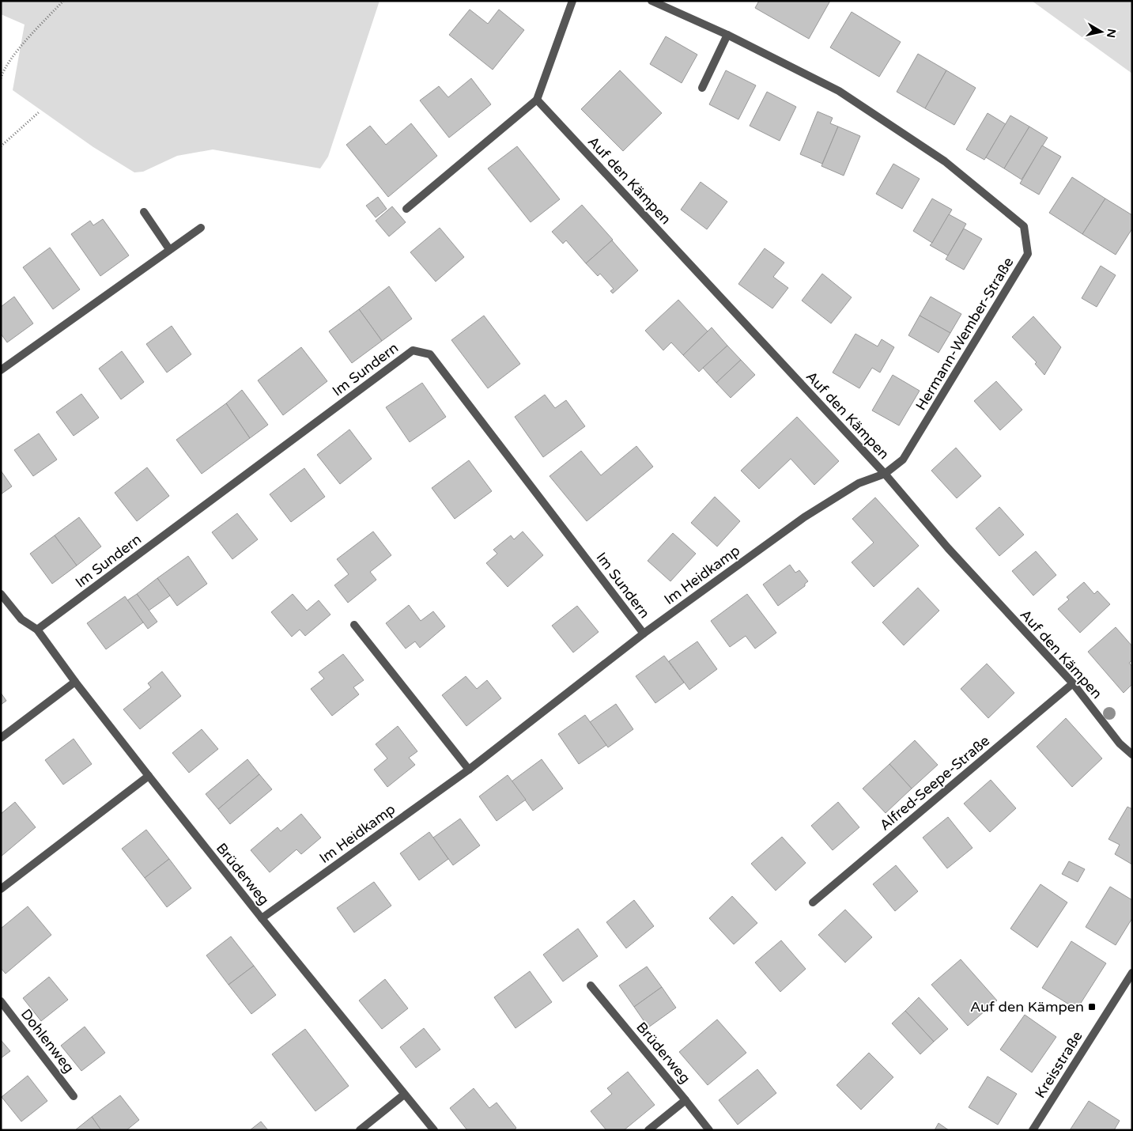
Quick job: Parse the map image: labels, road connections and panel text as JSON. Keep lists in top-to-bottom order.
{
  "streets": {
    "street": [
      "Auf den Kämpen",
      "Hermann-Wember-Straße",
      "Im Sundern",
      "Im Heidkamp",
      "Alfred-Seepe-Straße",
      "Brüderweg",
      "Dohlenweg",
      "Kreisstraße"
    ]
  },
  "crossings": [
    ["Auf den Kämpen", "Hermann-Wember-Straße"],
    ["Auf den Kämpen", "Im Heidkamp"],
    ["Auf den Kämpen", "Alfred-Seepe-Straße"],
    ["Hermann-Wember-Straße", "Im Heidkamp"],
    ["Im Sundern", "Im Heidkamp"],
    ["Im Sundern", "Brüderweg"],
    ["Im Heidkamp", "Brüderweg"]
  ],
  "places": {
    "transit": ["Auf den Kämpen"]
  },
  "north": "right"
}
